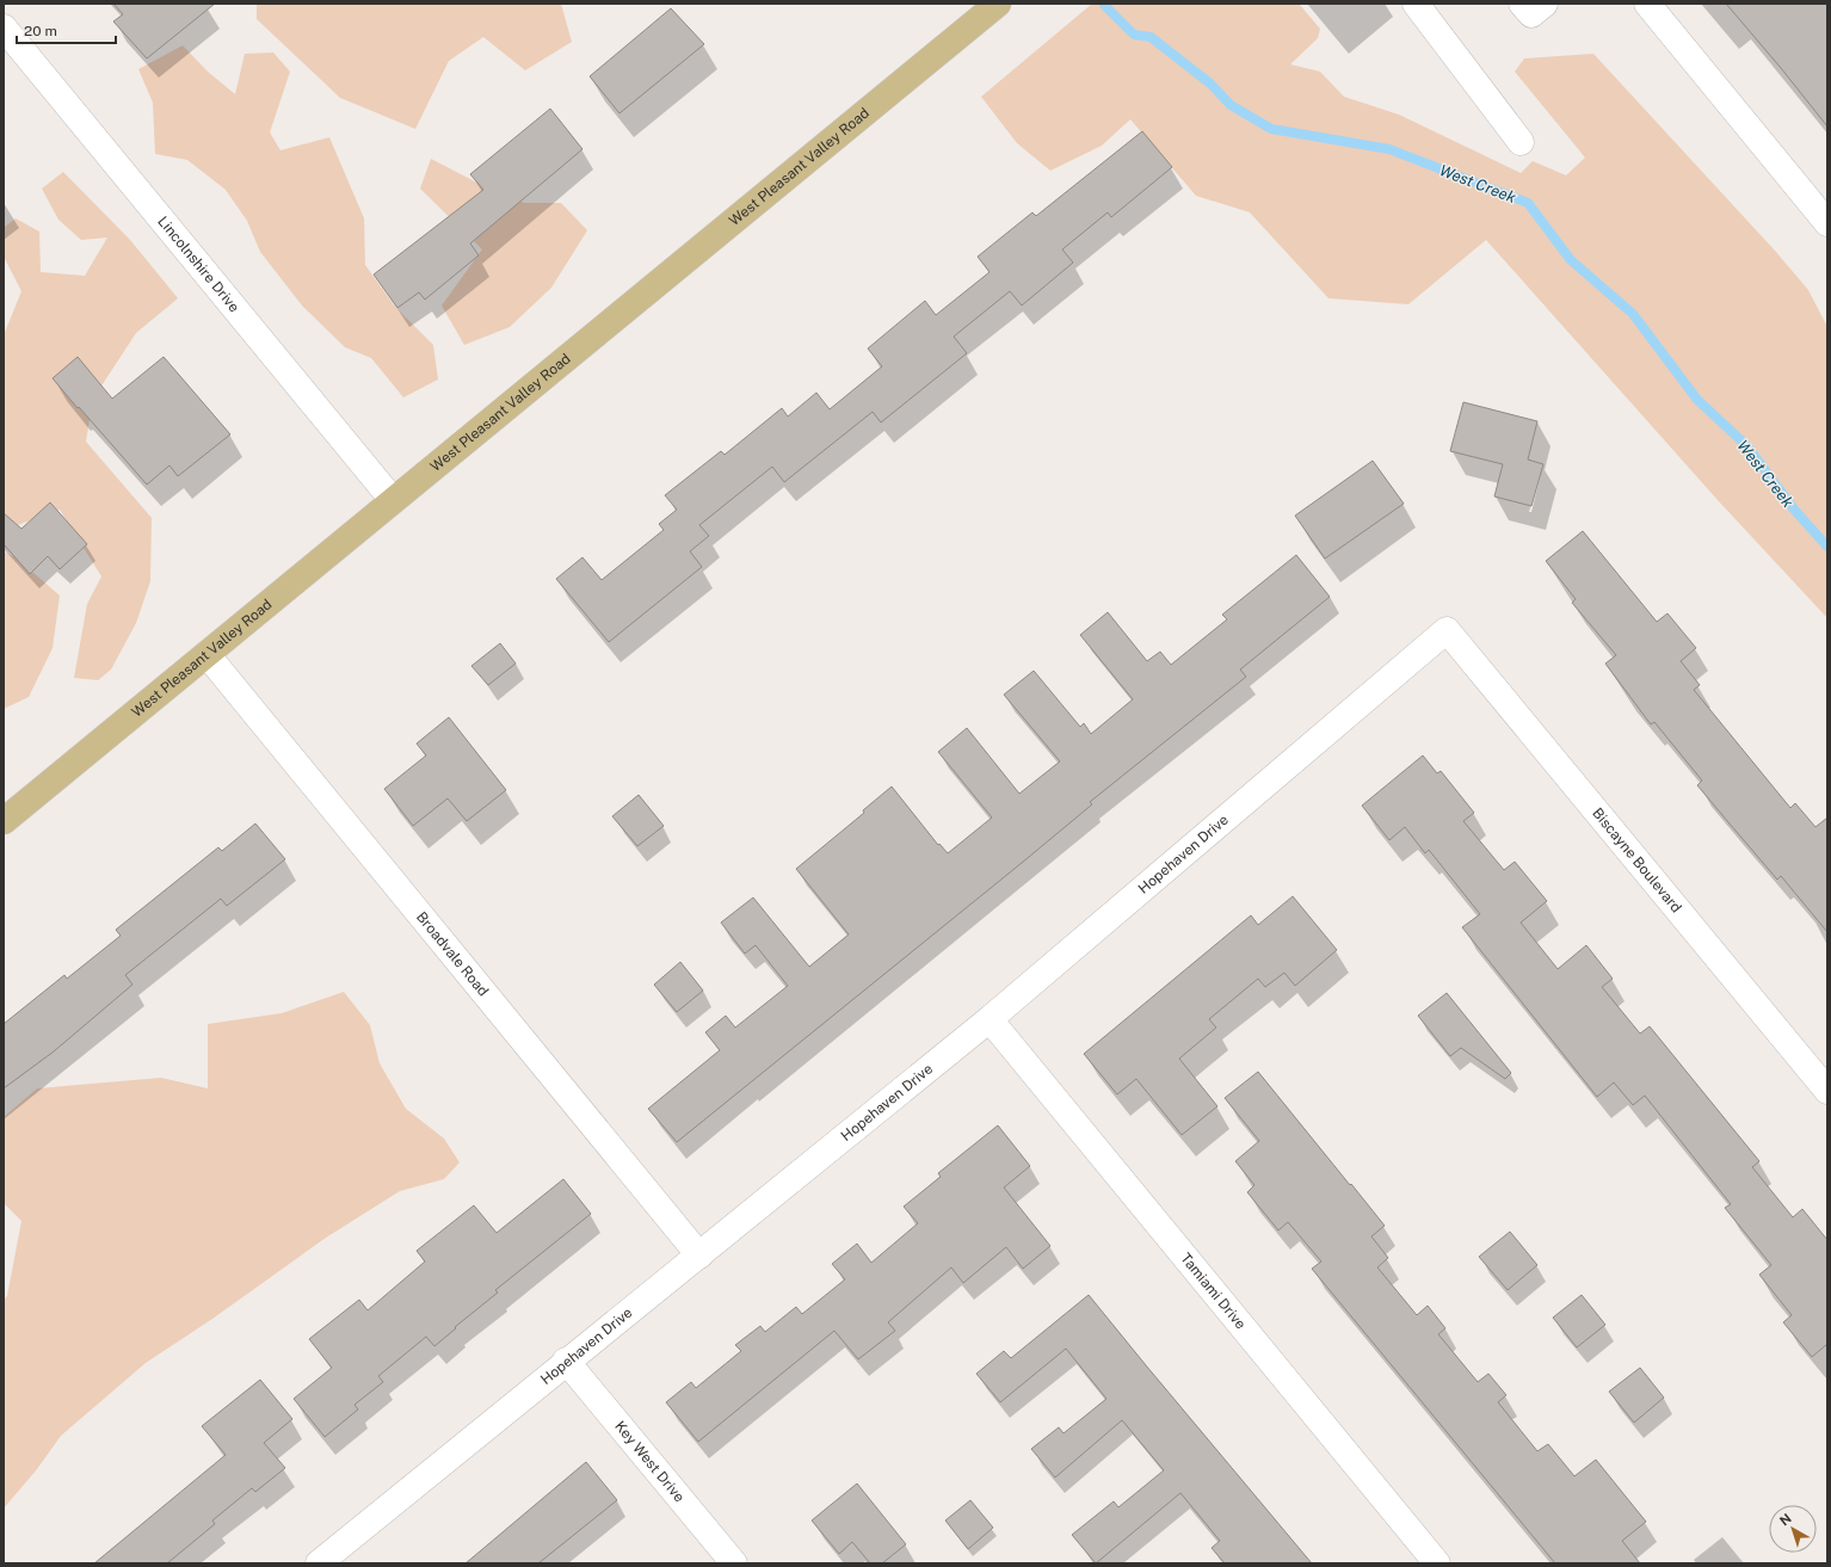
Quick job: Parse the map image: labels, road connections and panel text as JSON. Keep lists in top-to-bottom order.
{
  "streets": {
    "main road": ["West Pleasant Valley Road"],
    "street": [
      "Lincolnshire Drive",
      "Hopehaven Drive",
      "Biscayne Boulevard",
      "Broadvale Road",
      "Tamiami Drive",
      "Key West Drive"
    ]
  },
  "crossings": [
    ["West Pleasant Valley Road", "Lincolnshire Drive"],
    ["West Pleasant Valley Road", "Broadvale Road"],
    ["Hopehaven Drive", "Biscayne Boulevard"],
    ["Hopehaven Drive", "Broadvale Road"],
    ["Hopehaven Drive", "Tamiami Drive"],
    ["Hopehaven Drive", "Key West Drive"]
  ],
  "water": ["West Creek"],
  "scale_bar": "20 m",
  "north": "top left"
}
